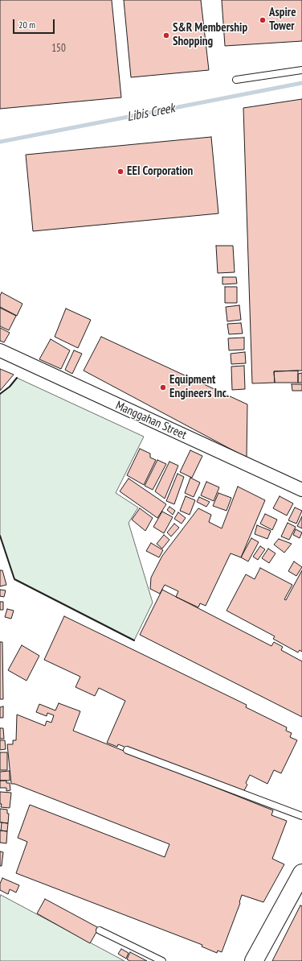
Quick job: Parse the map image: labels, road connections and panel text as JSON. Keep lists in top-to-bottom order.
{
  "streets": {
    "street": ["Manggahan Street"]
  },
  "water": ["Libis Creek"],
  "places": [
    "Aspire Tower",
    "S&R Membership Shopping",
    "EEI Corporation",
    "Equipment Engineers Inc."
  ],
  "house_numbers": ["150"],
  "scale_bar": "20 m"
}
